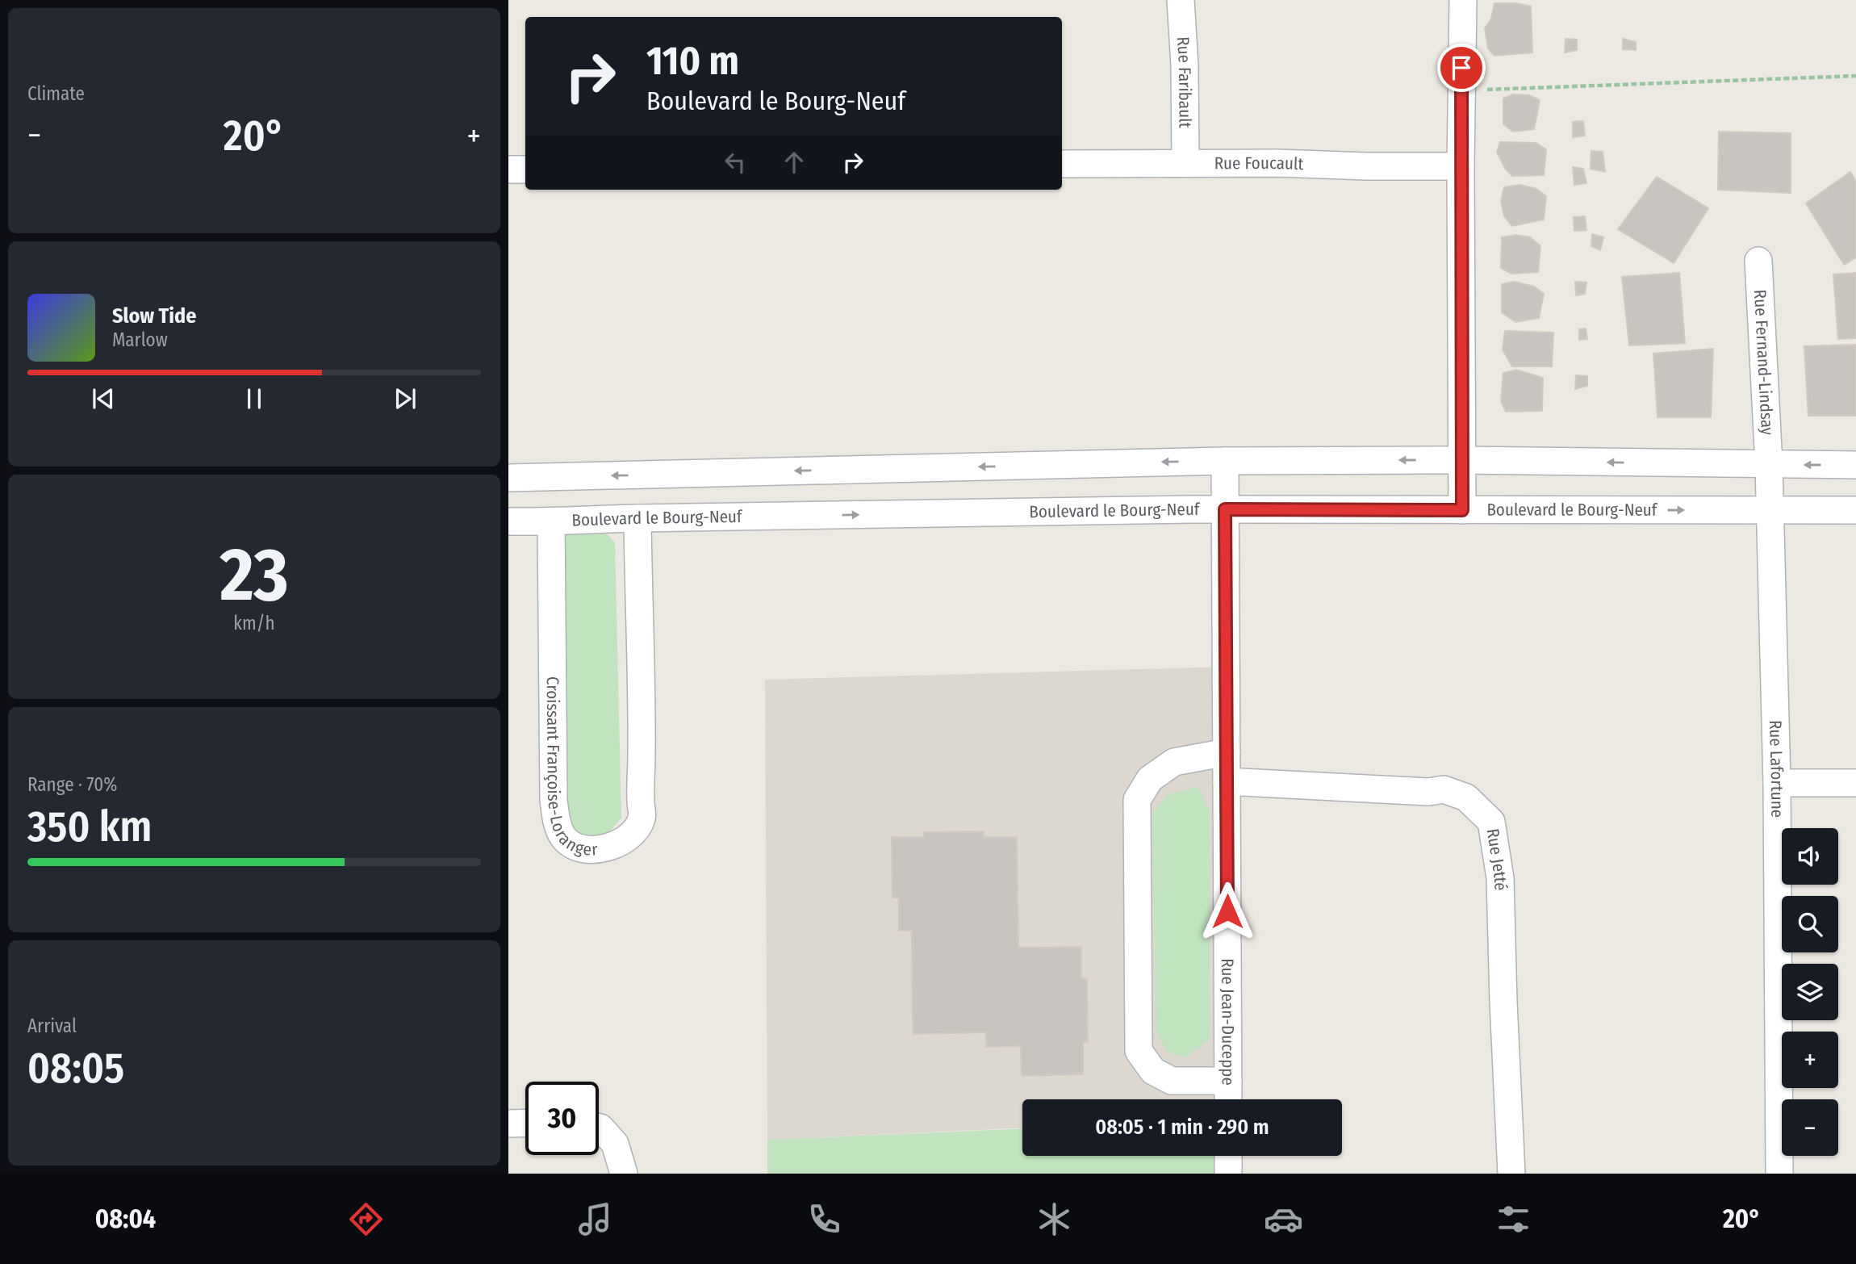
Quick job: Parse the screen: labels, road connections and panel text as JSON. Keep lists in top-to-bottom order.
{
  "streets": {
    "street": [
      "Rue Faribault",
      "Rue Foucault",
      "Rue Fernand-Lindsay",
      "Boulevard le Bourg-Neuf",
      "Croissant Françoise-Loranger",
      "Rue Lafortune",
      "Rue Jetté",
      "Rue Jean-Duceppe"
    ]
  },
  "crossings": [
    ["Rue Faribault", "Rue Foucault"],
    ["Rue Fernand-Lindsay", "Rue Lafortune"],
    ["Boulevard le Bourg-Neuf", "Croissant Françoise-Loranger"],
    ["Boulevard le Bourg-Neuf", "Rue Lafortune"],
    ["Boulevard le Bourg-Neuf", "Rue Jean-Duceppe"],
    ["Rue Jetté", "Rue Jean-Duceppe"]
  ],
  "page": {
    "tile": [
      "Climate",
      ["23", "km/h"],
      ["Range · 70%", "350 km"],
      ["Arrival", "08:05"]
    ],
    "turn": ["110 m", "Boulevard le Bourg-Neuf"],
    "heat": ["−", "20°", "+"],
    "song": ["Slow Tide", "Marlow"],
    "map_buttons": ["+", "−"],
    "limit": "30",
    "trip": "08:05 · 1 min · 290 m",
    "tabs": ["08:04", "20°"]
  }
}
